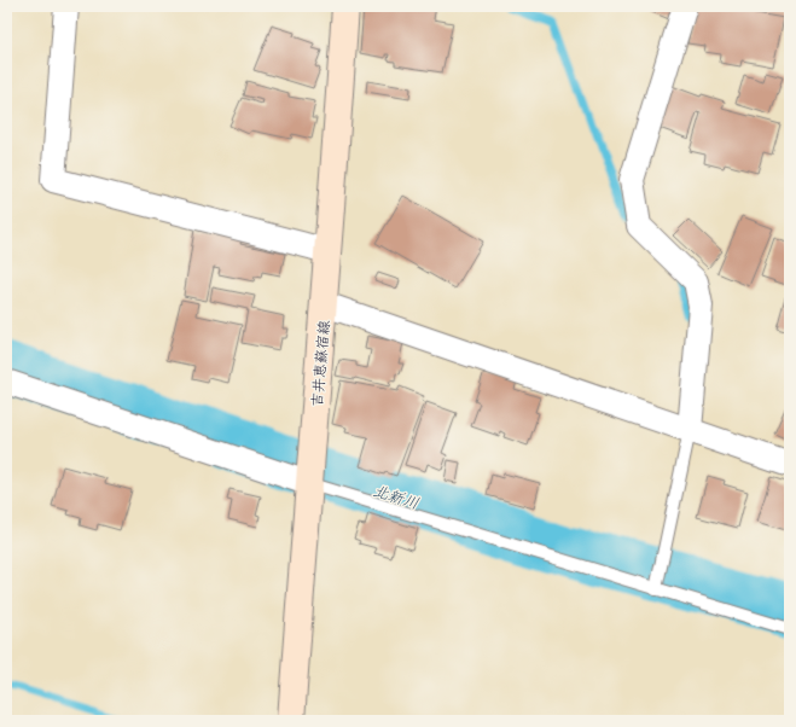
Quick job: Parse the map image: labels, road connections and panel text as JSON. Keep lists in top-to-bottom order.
{
  "streets": {
    "main road": ["吉井恵蘇宿線"]
  },
  "water": ["北新川"]
}
